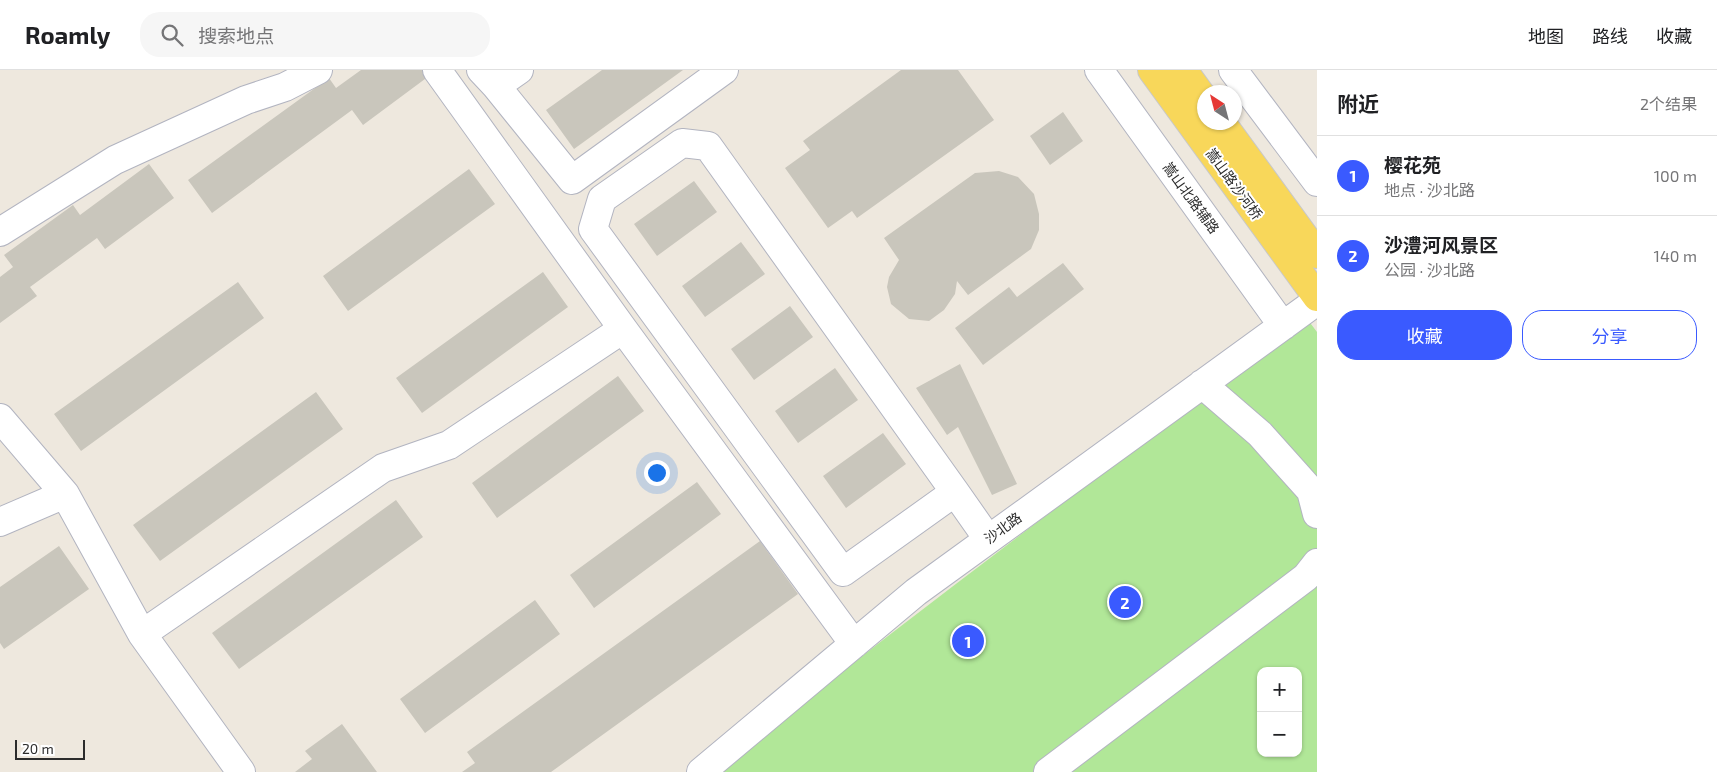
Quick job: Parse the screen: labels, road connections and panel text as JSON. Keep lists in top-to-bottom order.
{
  "streets": {
    "main road": ["嵩山路沙河桥"],
    "street": ["嵩山北路辅路", "沙北路"]
  },
  "crossings": [
    ["嵩山路沙河桥", "沙北路"],
    ["嵩山北路辅路", "沙北路"]
  ],
  "scale_bar": "20 m",
  "north": "top left",
  "page": {
    "header": "Roamly",
    "search": "搜索地点",
    "nav": ["地图", "路线", "收藏"],
    "heading": ["附近", "2个结果"],
    "list": [
      {
        "mark": "1",
        "name": "樱花苑",
        "note": "地点 · 沙北路",
        "value": "100 m"
      },
      {
        "mark": "2",
        "name": "沙澧河风景区",
        "note": "公园 · 沙北路",
        "value": "140 m"
      }
    ],
    "buttons": ["收藏", "分享"],
    "pins": ["2", "1"],
    "map_buttons": ["+", "−"],
    "scale": "20 m"
  }
}
